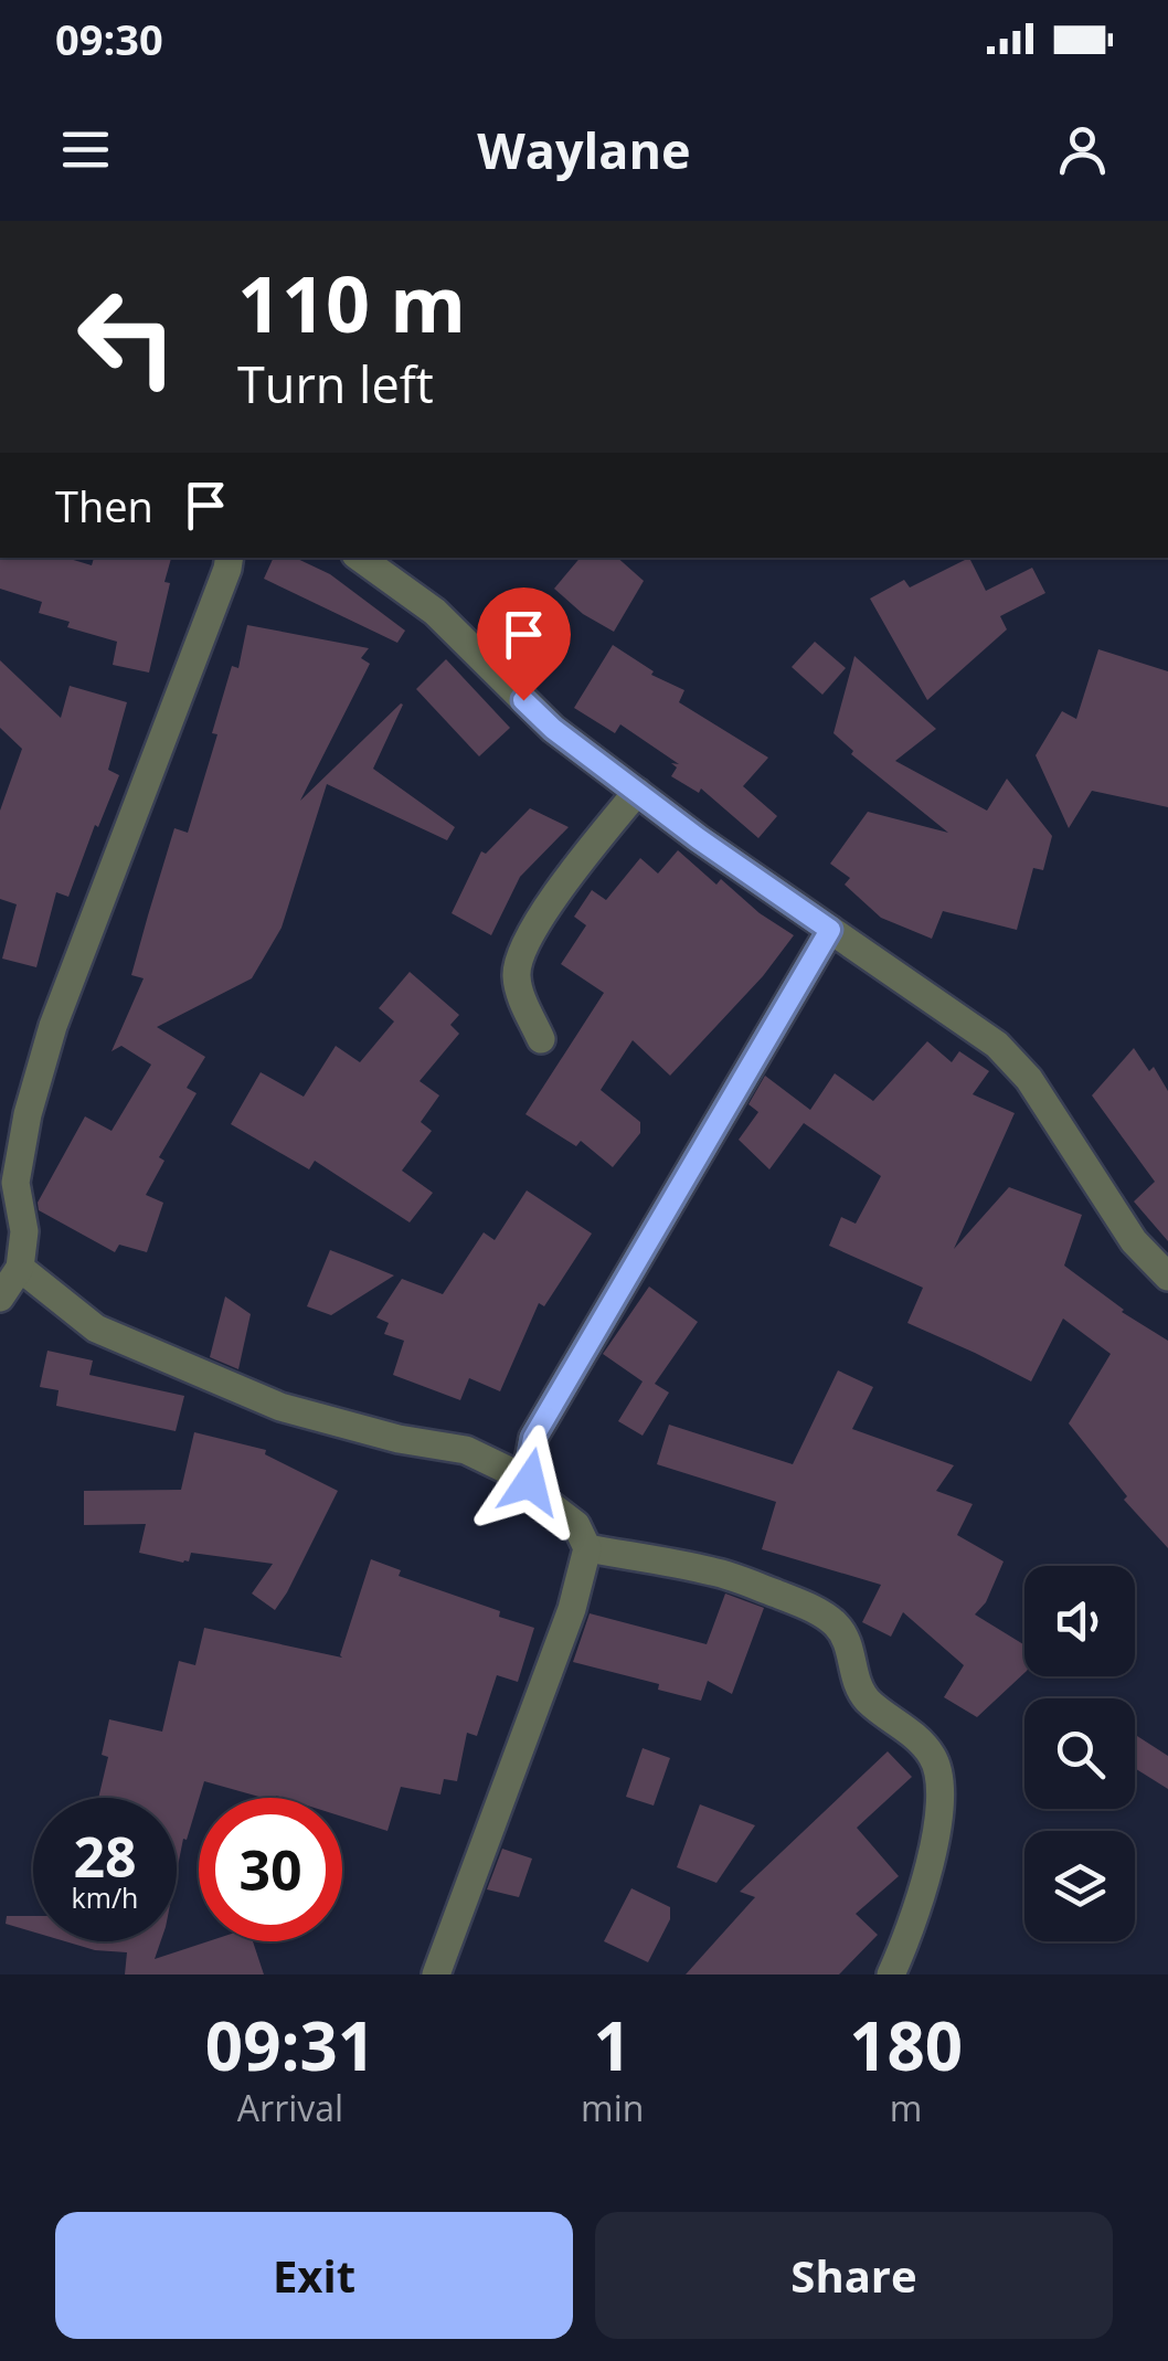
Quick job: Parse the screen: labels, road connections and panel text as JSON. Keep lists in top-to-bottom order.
{
  "page": {
    "status": "09:30",
    "header": "Waylane",
    "turn": ["110 m", "Turn left"],
    "then": "Then",
    "speed": "28 km/h",
    "limit": "30",
    "eta": [
      "09:31",
      "Arrival",
      "1",
      "min",
      "180",
      "m"
    ],
    "buttons": ["Exit", "Share"]
  }
}
